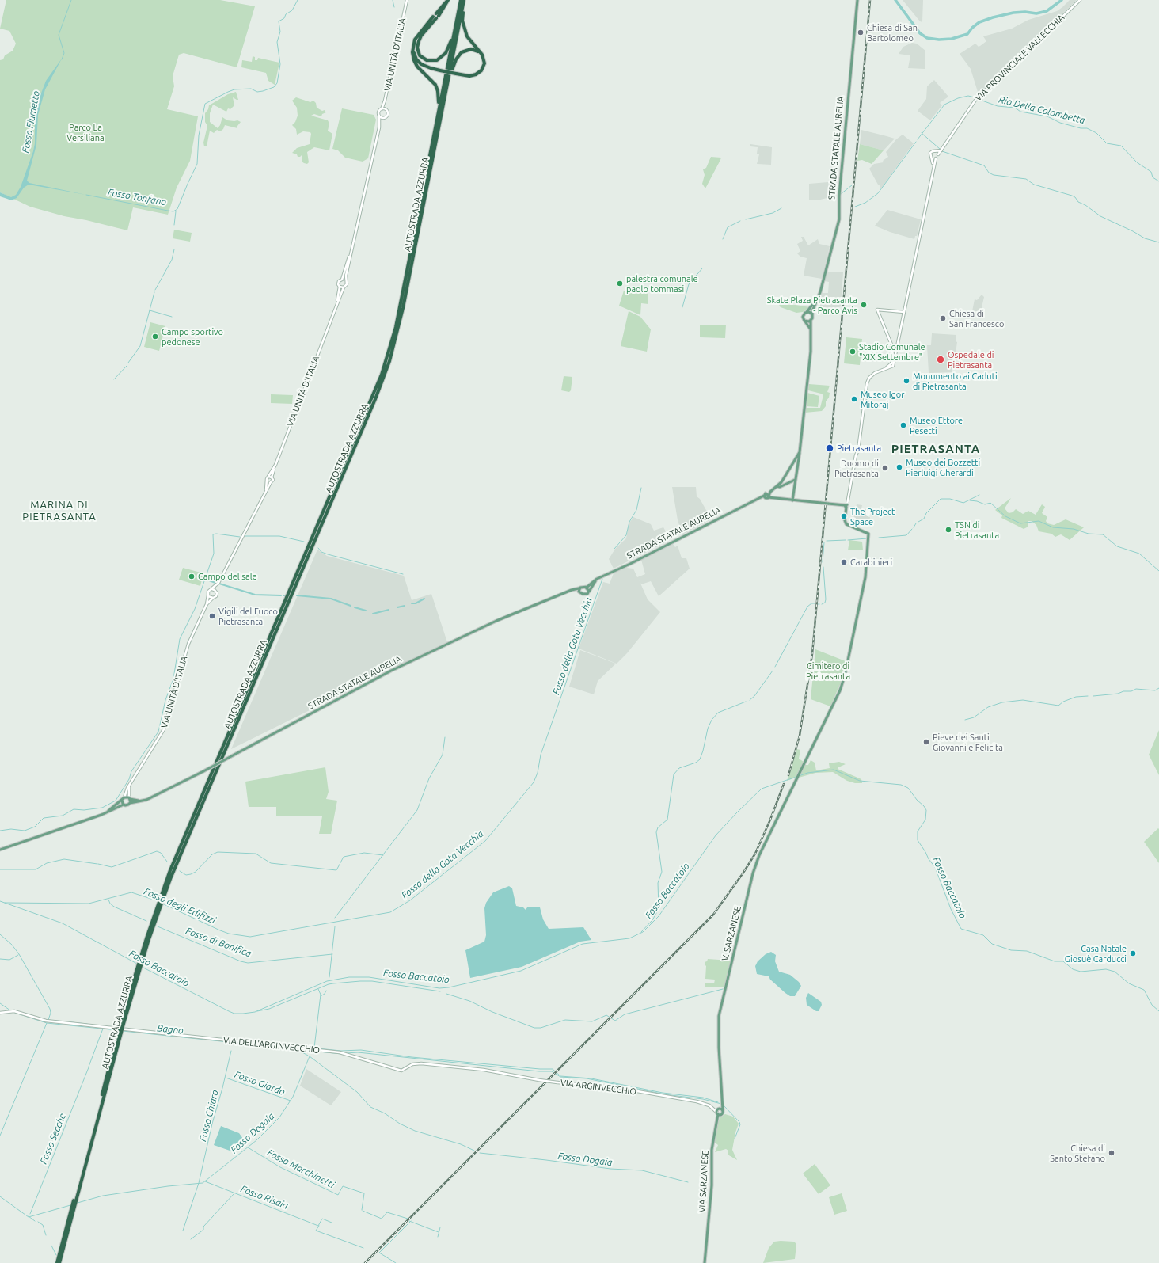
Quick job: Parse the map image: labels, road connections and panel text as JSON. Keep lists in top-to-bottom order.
{
  "streets": {
    "highway": ["AUTOSTRADA AZZURRA"],
    "main road": [
      "VIA UNITÀ D'ITALIA",
      "VIA PROVINCIALE VALLECCHIA",
      "STRADA STATALE AURELIA",
      "V. SARZANESE",
      "VIA DELL'ARGINVECCHIO",
      "VIA ARGINVECCHIO",
      "VIA SARZANESE"
    ]
  },
  "crossings": [
    ["VIA UNITÀ D'ITALIA", "STRADA STATALE AURELIA"],
    ["VIA PROVINCIALE VALLECCHIA", "V. SARZANESE"],
    ["VIA DELL'ARGINVECCHIO", "VIA ARGINVECCHIO"],
    ["VIA ARGINVECCHIO", "VIA SARZANESE"]
  ],
  "districts": ["PIETRASANTA", "MARINA DI PIETRASANTA"],
  "water": [
    "Rio Della Colombetta",
    "Fosso Fiumetto",
    "Fosso Tonfano",
    "Fosso della Gota Vecchia",
    "Fosso Baccatoio",
    "Fosso degli Edifizzi",
    "Fosso di Bonifica",
    "Bagno",
    "Fosso Giardo",
    "Fosso Chiaro",
    "Fosso Dogaia",
    "Fosso Secche",
    "Fosso Marchinetti",
    "Fosso Risaia"
  ],
  "parks": ["Parco La Versiliana", "Cimitero di Pietrasanta"],
  "places": [
    "Chiesa di San Bartolomeo",
    "palestra comunale paolo tommasi",
    "Skate Plaza Pietrasanta - Parco Avis",
    "Chiesa di San Francesco",
    "Campo sportivo pedonese",
    "Stadio Comunale \"XIX Settembre\"",
    "Ospedale di Pietrasanta",
    "Monumento ai Caduti di Pietrasanta",
    "Museo Igor Mitoraj",
    "Museo Ettore Pesetti",
    "Pietrasanta",
    "Museo dei Bozzetti Pierluigi Gherardi",
    "Duomo di Pietrasanta",
    "The Project Space",
    "TSN di Pietrasanta",
    "Carabinieri",
    "Campo del sale",
    "Vigili del Fuoco Pietrasanta",
    "Pieve dei Santi Giovanni e Felicita",
    "Casa Natale Giosuè Carducci",
    "Chiesa di Santo Stefano"
  ]
}
